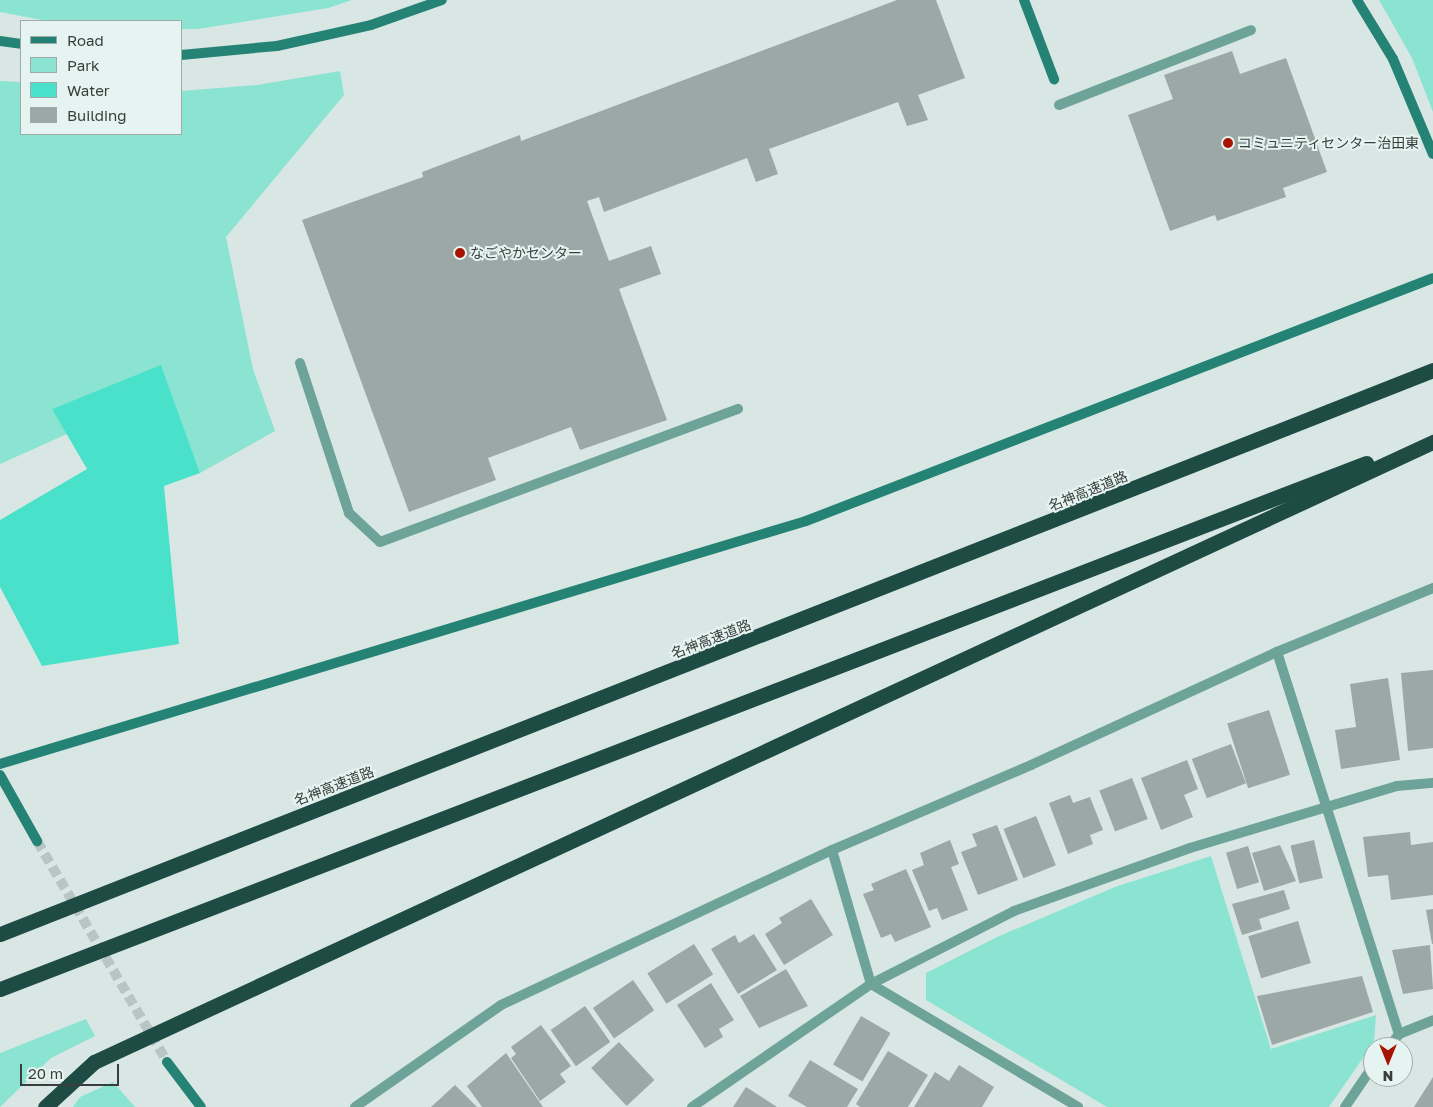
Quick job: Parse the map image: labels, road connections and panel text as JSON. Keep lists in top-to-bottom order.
{
  "streets": {
    "highway": ["名神高速道路"]
  },
  "places": ["コミュニティセンター治田東", "なごやかセンター"],
  "legend": [
    "Road",
    "Park",
    "Water",
    "Building"
  ],
  "scale_bar": "20 m",
  "north": "bottom"
}
